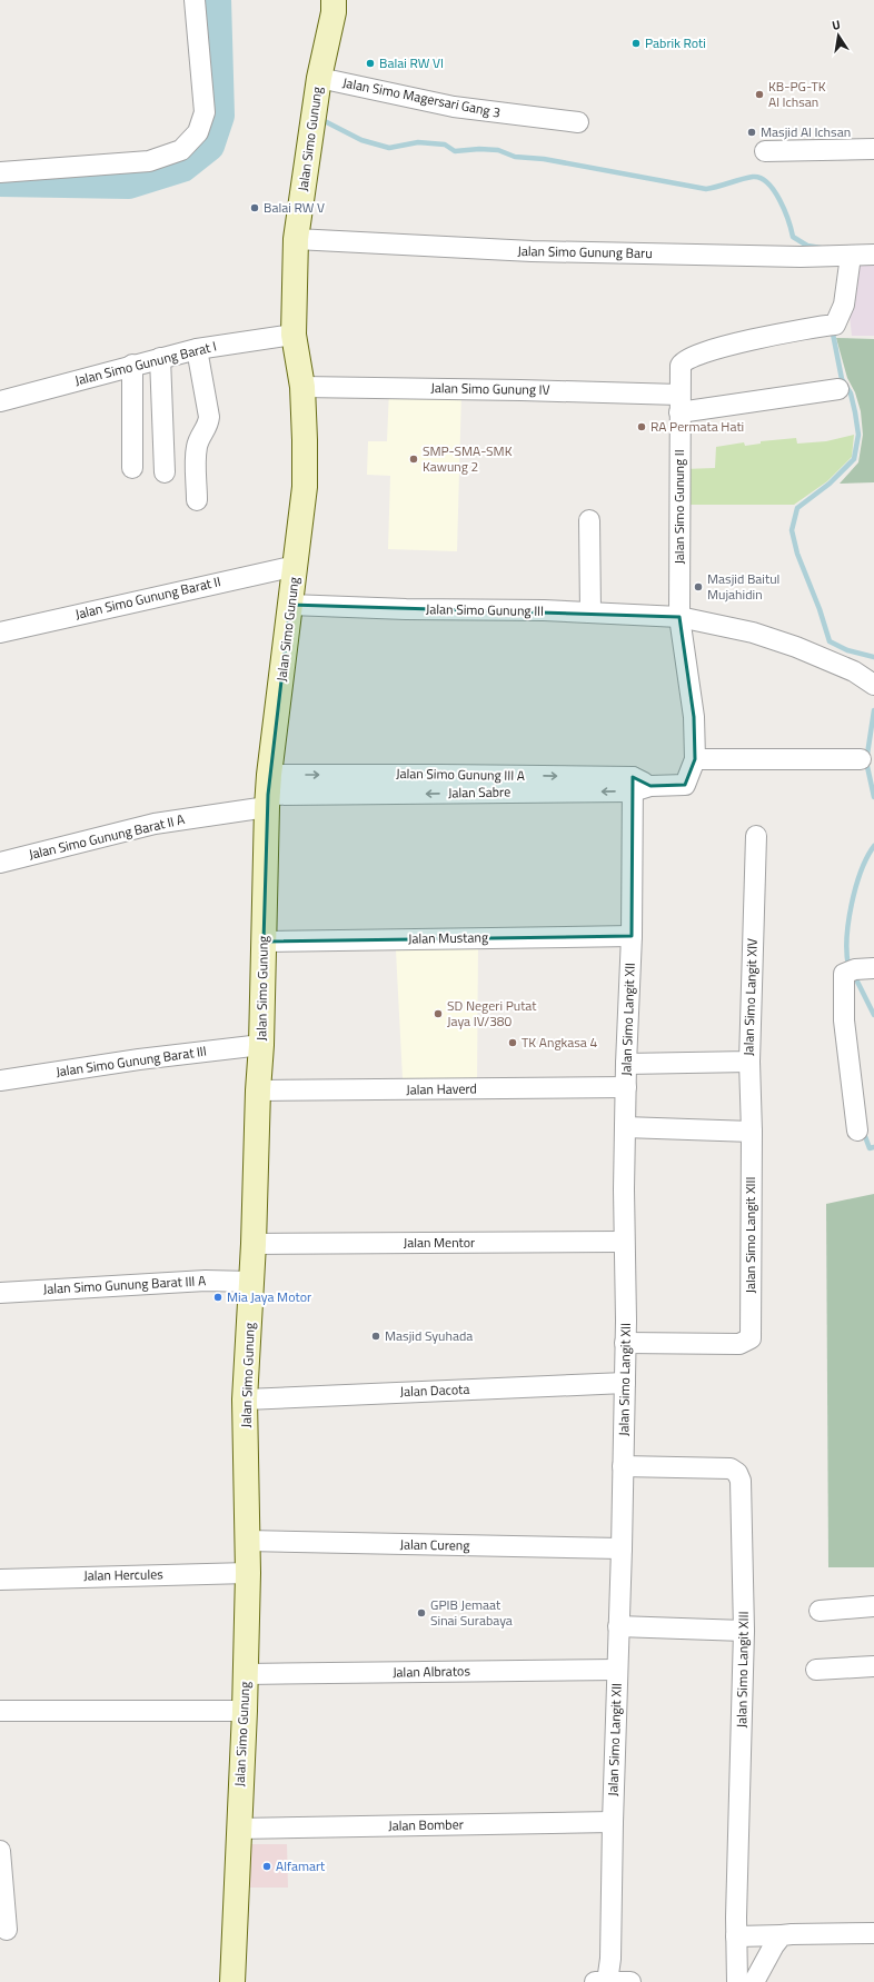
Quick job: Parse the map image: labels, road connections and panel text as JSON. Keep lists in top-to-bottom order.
{
  "streets": {
    "main road": ["Jalan Simo Gunung"],
    "street": [
      "Jalan Simo Magersari Gang 3",
      "Jalan Simo Gunung Baru",
      "Jalan Simo Gunung Barat I",
      "Jalan Simo Gunung IV",
      "Jalan Simo Gunung II",
      "Jalan Simo Gunung Barat II",
      "Jalan Simo Gunung III",
      "Jalan Sabre",
      "Jalan Simo Gunung Barat II A",
      "Jalan Mustang",
      "Jalan Simo Langit XIV",
      "Jalan Simo Langit XII",
      "Jalan Simo Gunung Barat III",
      "Jalan Haverd",
      "Jalan Simo Langit XIII",
      "Jalan Mentor",
      "Jalan Simo Gunung Barat III A",
      "Jalan Dacota",
      "Jalan Cureng",
      "Jalan Hercules",
      "Jalan Albratos",
      "Jalan Bomber"
    ]
  },
  "crossings": [
    ["Jalan Simo Magersari Gang 3", "Jalan Simo Gunung"],
    ["Jalan Simo Gunung", "Jalan Simo Gunung Baru"],
    ["Jalan Simo Gunung", "Jalan Simo Gunung Barat I"],
    ["Jalan Simo Gunung", "Jalan Simo Gunung IV"],
    ["Jalan Simo Gunung", "Jalan Simo Gunung Barat II"],
    ["Jalan Simo Gunung", "Jalan Simo Gunung III"],
    ["Jalan Simo Gunung", "Jalan Sabre"],
    ["Jalan Simo Gunung", "Jalan Simo Gunung Barat II A"],
    ["Jalan Simo Gunung", "Jalan Mustang"],
    ["Jalan Simo Gunung", "Jalan Simo Gunung Barat III"],
    ["Jalan Simo Gunung", "Jalan Haverd"],
    ["Jalan Simo Gunung", "Jalan Mentor"],
    ["Jalan Simo Gunung", "Jalan Simo Gunung Barat III A"],
    ["Jalan Simo Gunung", "Jalan Dacota"],
    ["Jalan Simo Gunung", "Jalan Cureng"],
    ["Jalan Simo Gunung", "Jalan Hercules"],
    ["Jalan Simo Gunung", "Jalan Albratos"],
    ["Jalan Simo Gunung", "Jalan Bomber"],
    ["Jalan Simo Gunung Baru", "Jalan Simo Gunung II"],
    ["Jalan Simo Gunung IV", "Jalan Simo Gunung II"],
    ["Jalan Simo Gunung II", "Jalan Simo Gunung III"],
    ["Jalan Simo Gunung II", "Jalan Sabre"],
    ["Jalan Sabre", "Jalan Simo Gunung Barat II A"],
    ["Jalan Sabre", "Jalan Simo Langit XII"],
    ["Jalan Mustang", "Jalan Simo Langit XII"],
    ["Jalan Simo Langit XIV", "Jalan Simo Langit XII"],
    ["Jalan Simo Langit XII", "Jalan Haverd"],
    ["Jalan Simo Langit XII", "Jalan Simo Langit XIII"],
    ["Jalan Simo Langit XII", "Jalan Mentor"],
    ["Jalan Simo Langit XII", "Jalan Dacota"],
    ["Jalan Simo Langit XII", "Jalan Cureng"],
    ["Jalan Simo Langit XII", "Jalan Albratos"],
    ["Jalan Simo Langit XII", "Jalan Bomber"]
  ],
  "places": [
    "Pabrik Roti",
    "Balai RW VI",
    "KB-PG-TK Al Ichsan",
    "Masjid Al Ichsan",
    "Balai RW V",
    "RA Permata Hati",
    "SMP-SMA-SMK Kawung 2",
    "Masjid Baitul Mujahidin",
    "SD Negeri Putat Jaya IV/380",
    "TK Angkasa 4",
    "Mia Jaya Motor",
    "Masjid Syuhada",
    "GPIB Jemaat Sinai Surabaya",
    "Alfamart"
  ],
  "north": "top"
}
